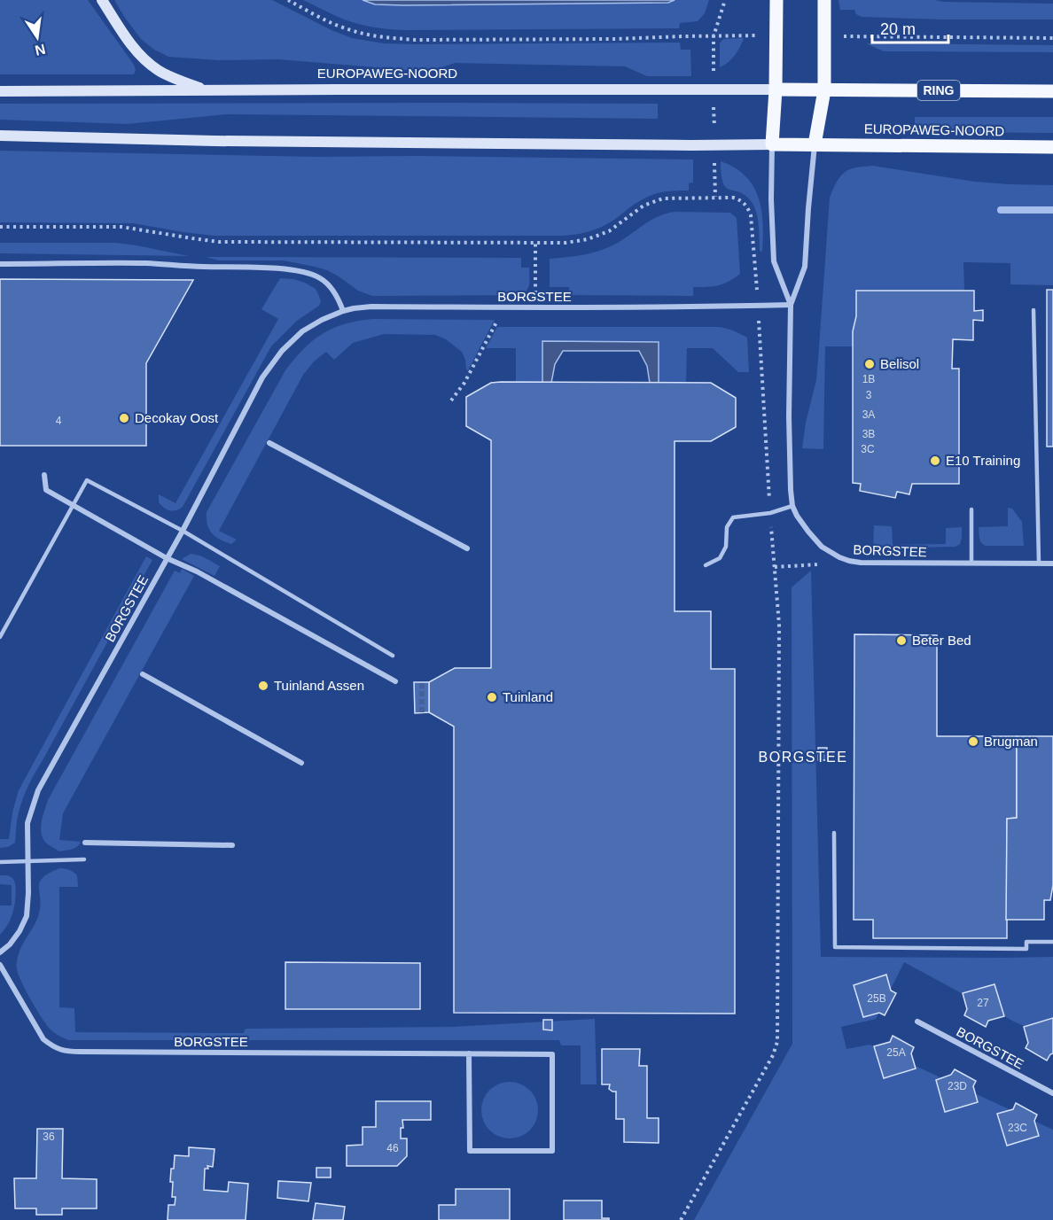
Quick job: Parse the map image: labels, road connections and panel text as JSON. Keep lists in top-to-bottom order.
{
  "streets": {
    "main road": ["EUROPAWEG-NOORD", "RING"],
    "street": ["BORGSTEE"]
  },
  "crossings": [
    ["EUROPAWEG-NOORD", "BORGSTEE"]
  ],
  "districts": ["BORGSTEE"],
  "places": [
    "Belisol",
    "Decokay Oost",
    "E10 Training",
    "Beter Bed",
    "Tuinland Assen",
    "Tuinland",
    "Brugman"
  ],
  "house_numbers": [
    "1B",
    "3",
    "3A",
    "4",
    "3B",
    "3C",
    "25B",
    "27",
    "25A",
    "23D",
    "23C",
    "36",
    "46"
  ],
  "scale_bar": "20 m",
  "north": "bottom"
}
